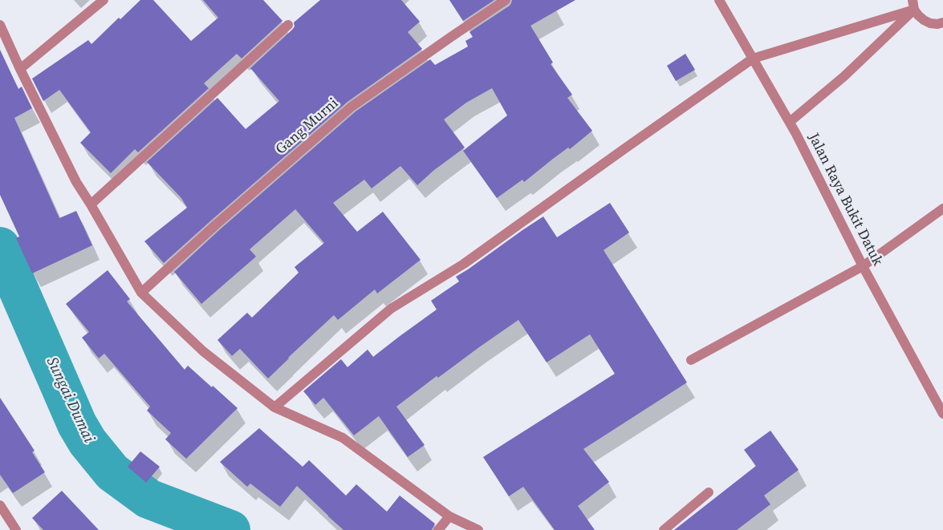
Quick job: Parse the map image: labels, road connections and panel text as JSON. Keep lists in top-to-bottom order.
{
  "streets": {
    "street": ["Gang Murni", "Jalan Raya Bukit Datuk"]
  },
  "water": ["Sungai Dumai"]
}
